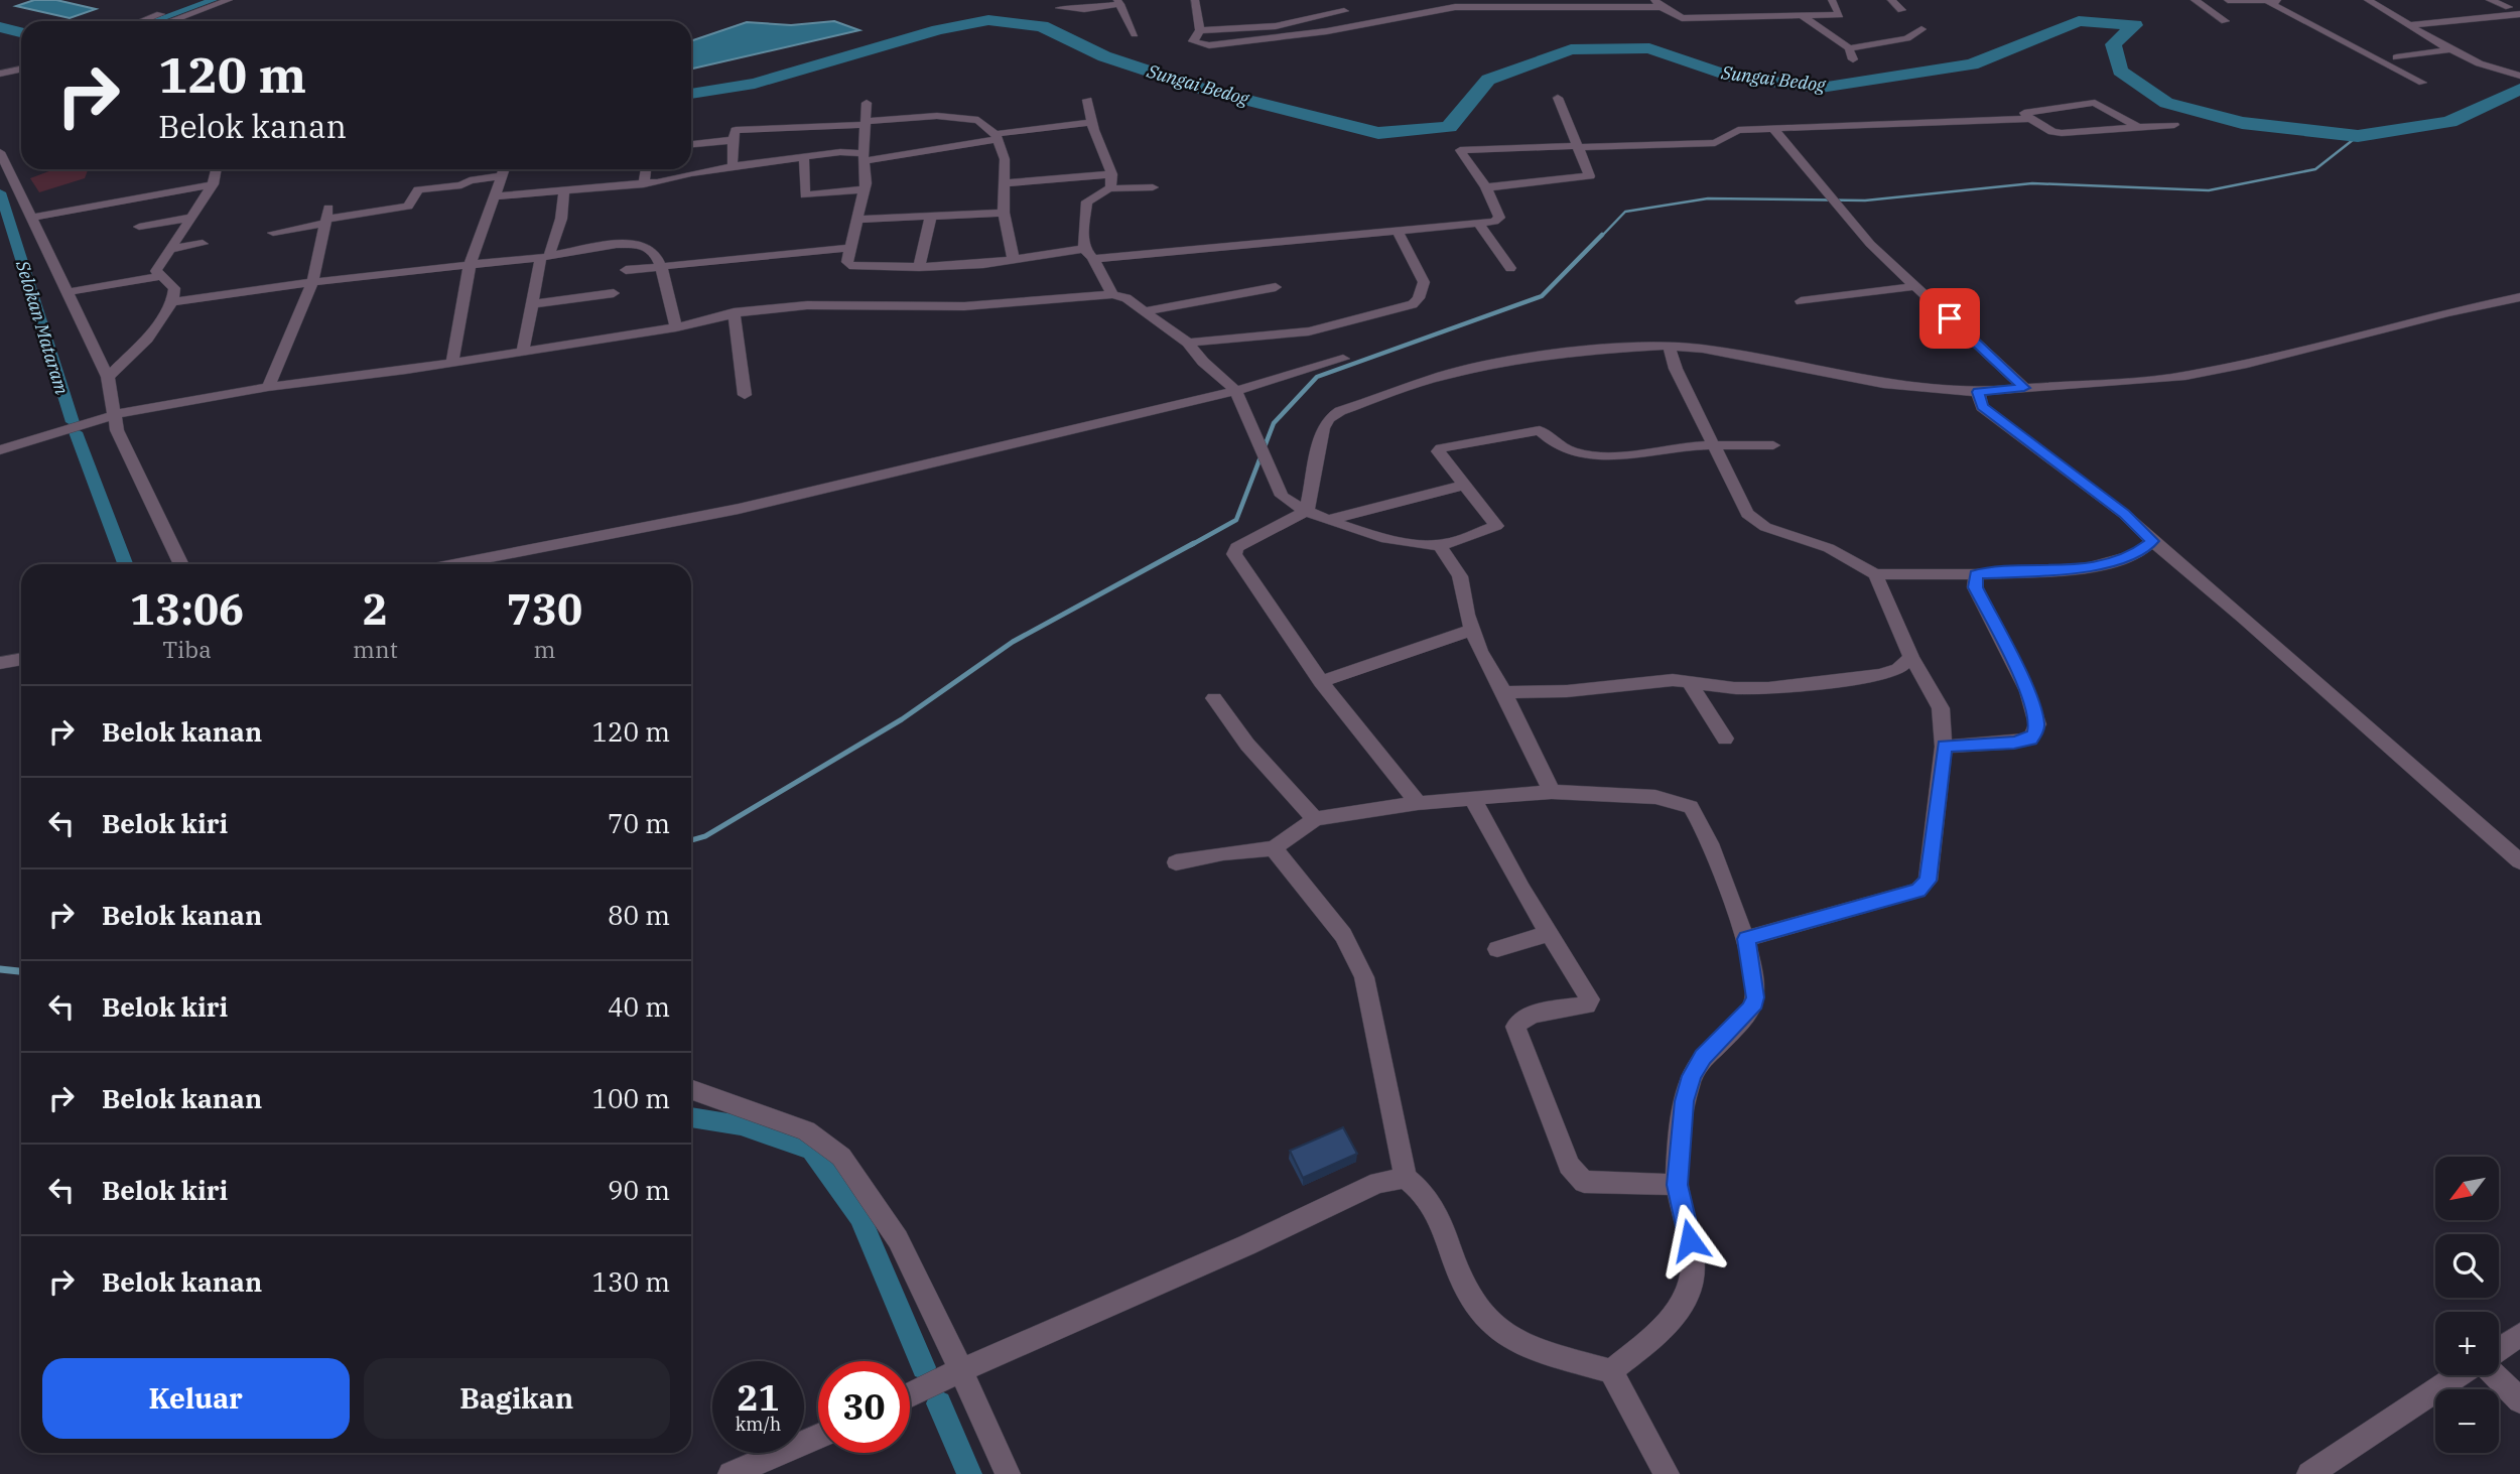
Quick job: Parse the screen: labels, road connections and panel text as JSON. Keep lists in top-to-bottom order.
{
  "water": ["Sungai Bedog", "Selokan Mataram"],
  "north": "bottom left",
  "page": {
    "turn": ["120 m", "Belok kanan"],
    "eta": [
      "13:06",
      "Tiba",
      "2",
      "mnt",
      "730",
      "m"
    ],
    "list": [
      {
        "name": "Belok kanan",
        "value": "120 m"
      },
      {
        "name": "Belok kiri",
        "value": "70 m"
      },
      {
        "name": "Belok kanan",
        "value": "80 m"
      },
      {
        "name": "Belok kiri",
        "value": "40 m"
      },
      {
        "name": "Belok kanan",
        "value": "100 m"
      },
      {
        "name": "Belok kiri",
        "value": "90 m"
      },
      {
        "name": "Belok kanan",
        "value": "130 m"
      }
    ],
    "map_buttons": ["+", "−"],
    "buttons": ["Keluar", "Bagikan"],
    "speed": "21 km/h",
    "limit": "30"
  }
}
